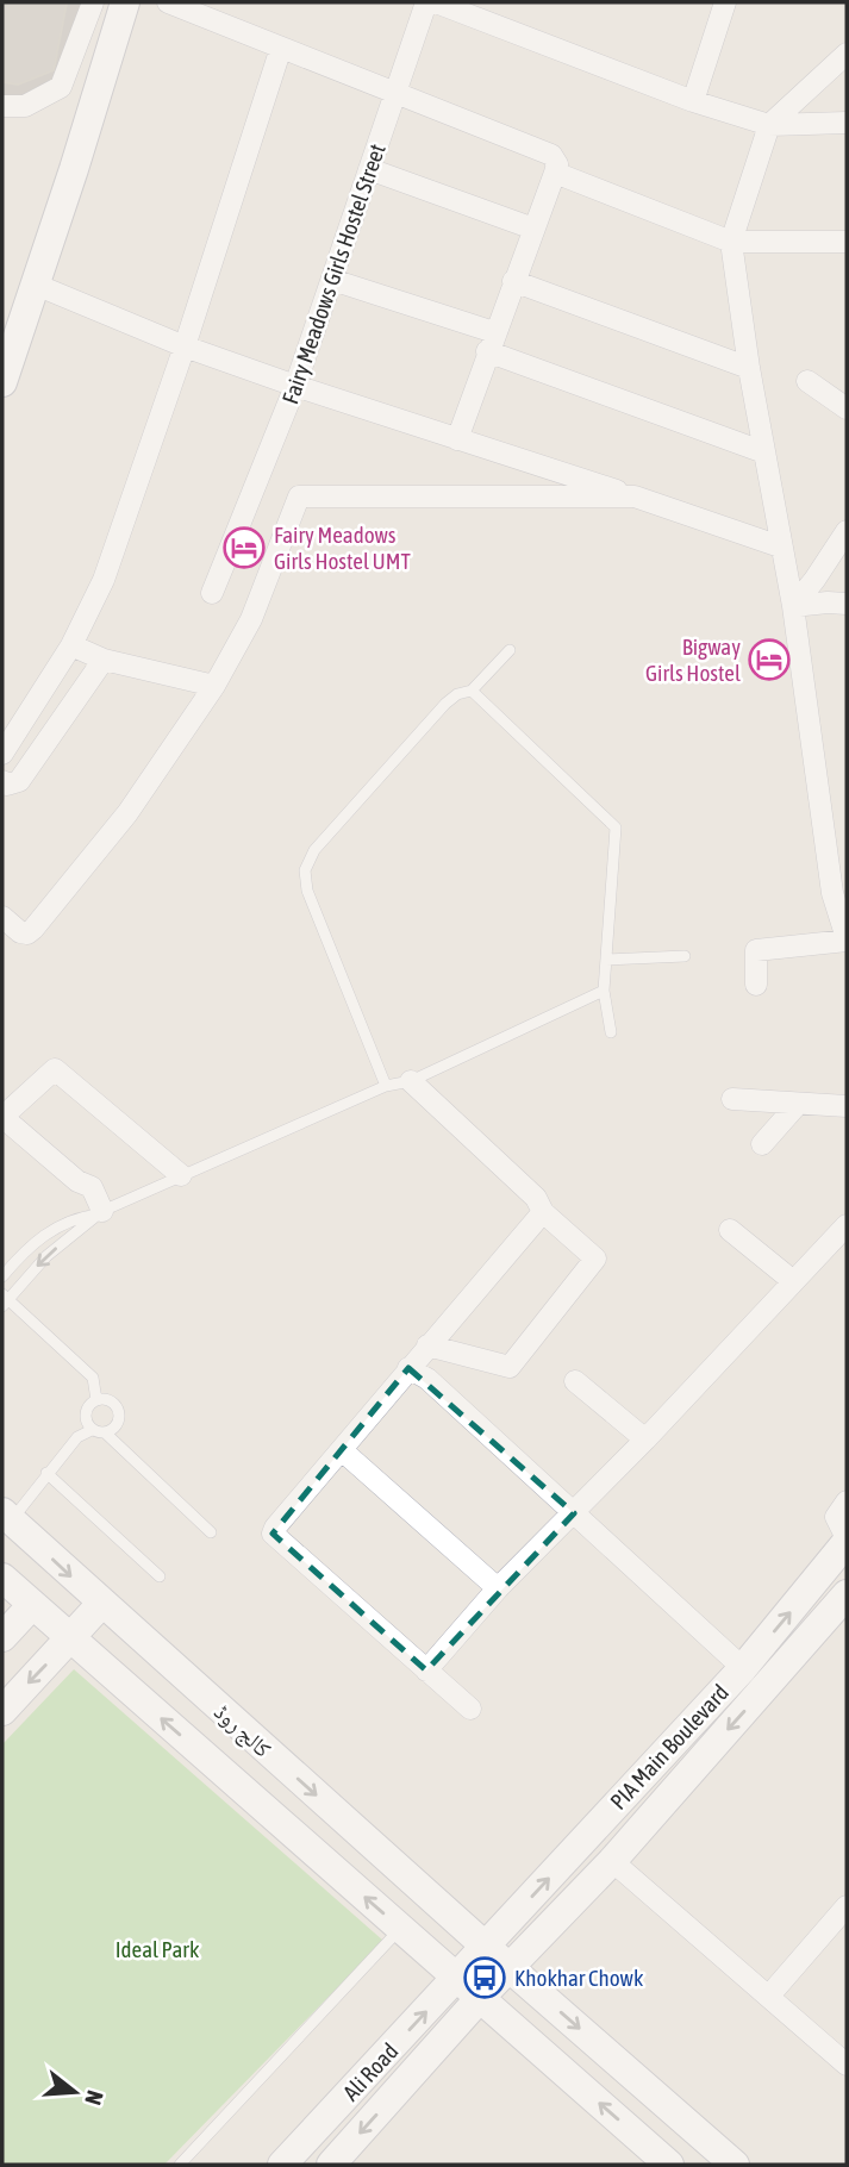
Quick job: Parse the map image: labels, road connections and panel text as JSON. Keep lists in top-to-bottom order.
{
  "streets": {
    "main road": ["کالج روڈ", "PIA Main Boulevard", "Ali Road"],
    "street": ["Fairy Meadows Girls Hostel Street"]
  },
  "crossings": [
    ["کالج روڈ", "PIA Main Boulevard"],
    ["کالج روڈ", "Ali Road"],
    ["PIA Main Boulevard", "Ali Road"]
  ],
  "parks": ["Ideal Park"],
  "places": {
    "hotel": ["Fairy Meadows Girls Hostel UMT", "Bigway Girls Hostel"],
    "bus stop": ["Khokhar Chowk"]
  },
  "north": "right"
}
